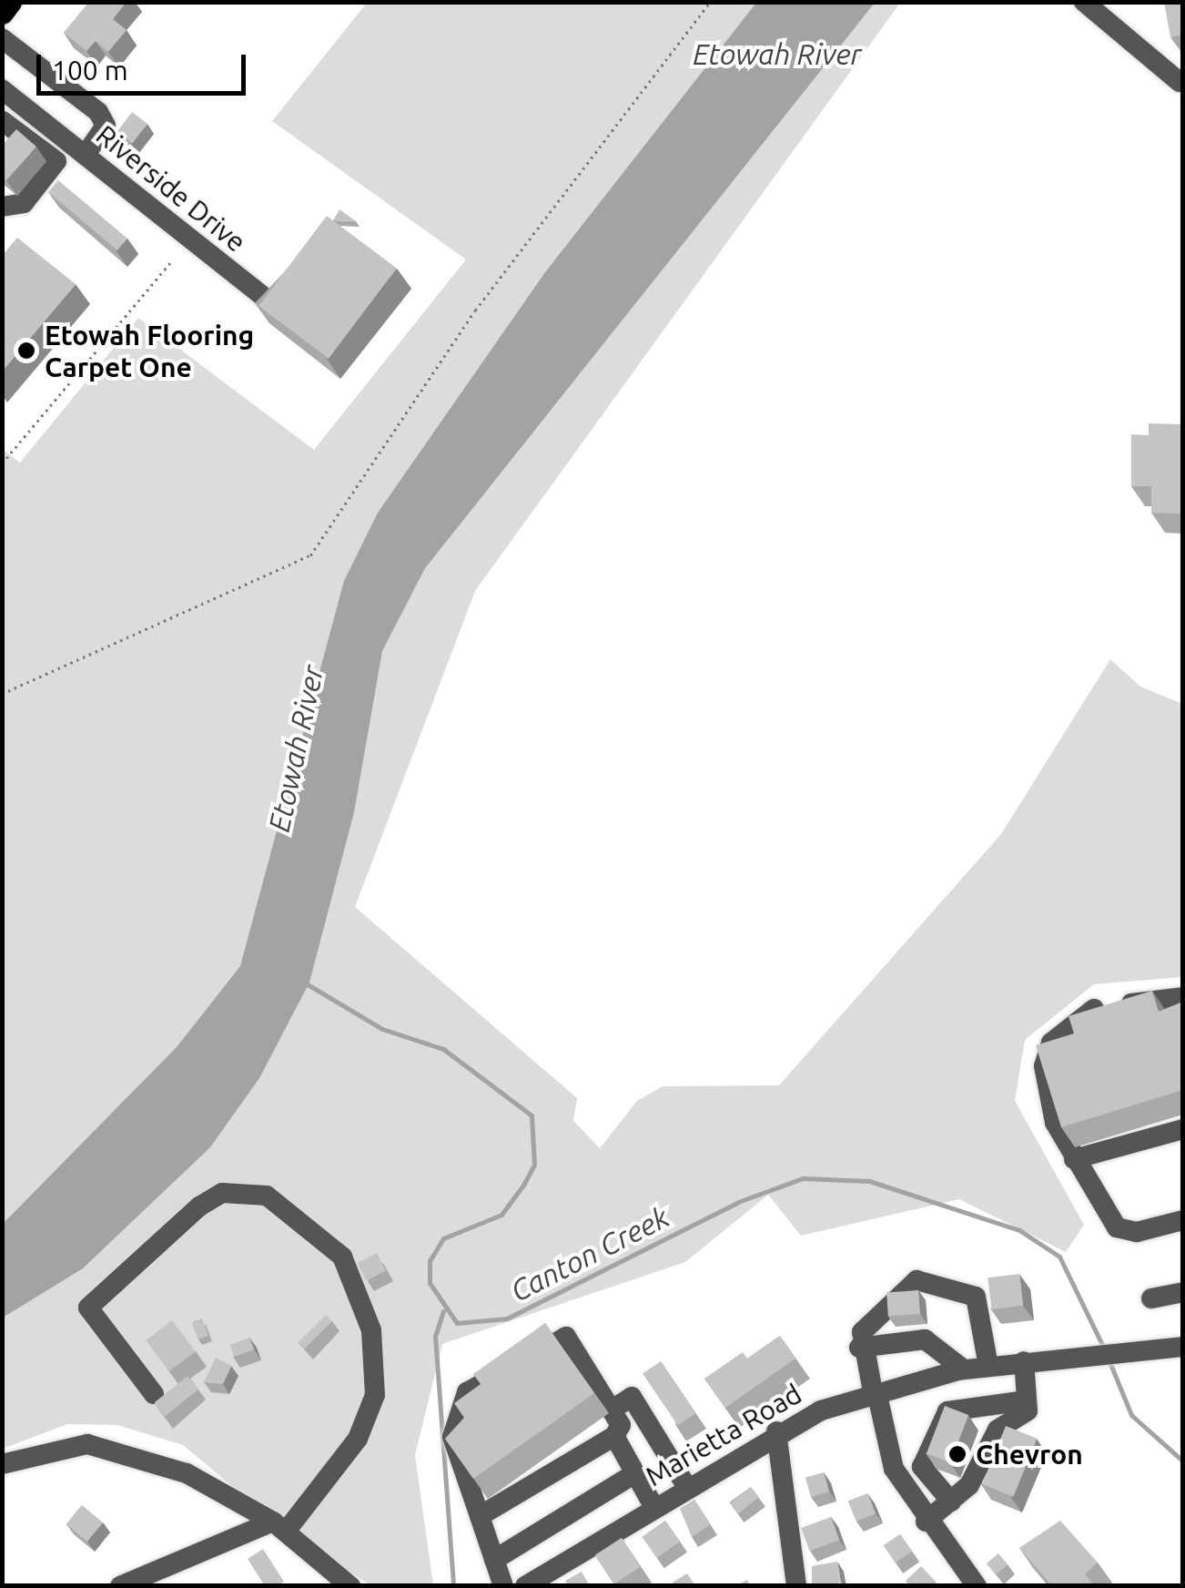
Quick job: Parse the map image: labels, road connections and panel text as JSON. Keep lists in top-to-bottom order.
{
  "streets": {
    "street": ["Riverside Drive", "Marietta Road"]
  },
  "water": ["Etowah River", "Canton Creek"],
  "places": ["Etowah Flooring Carpet One", "Chevron"],
  "scale_bar": "100 m"
}
